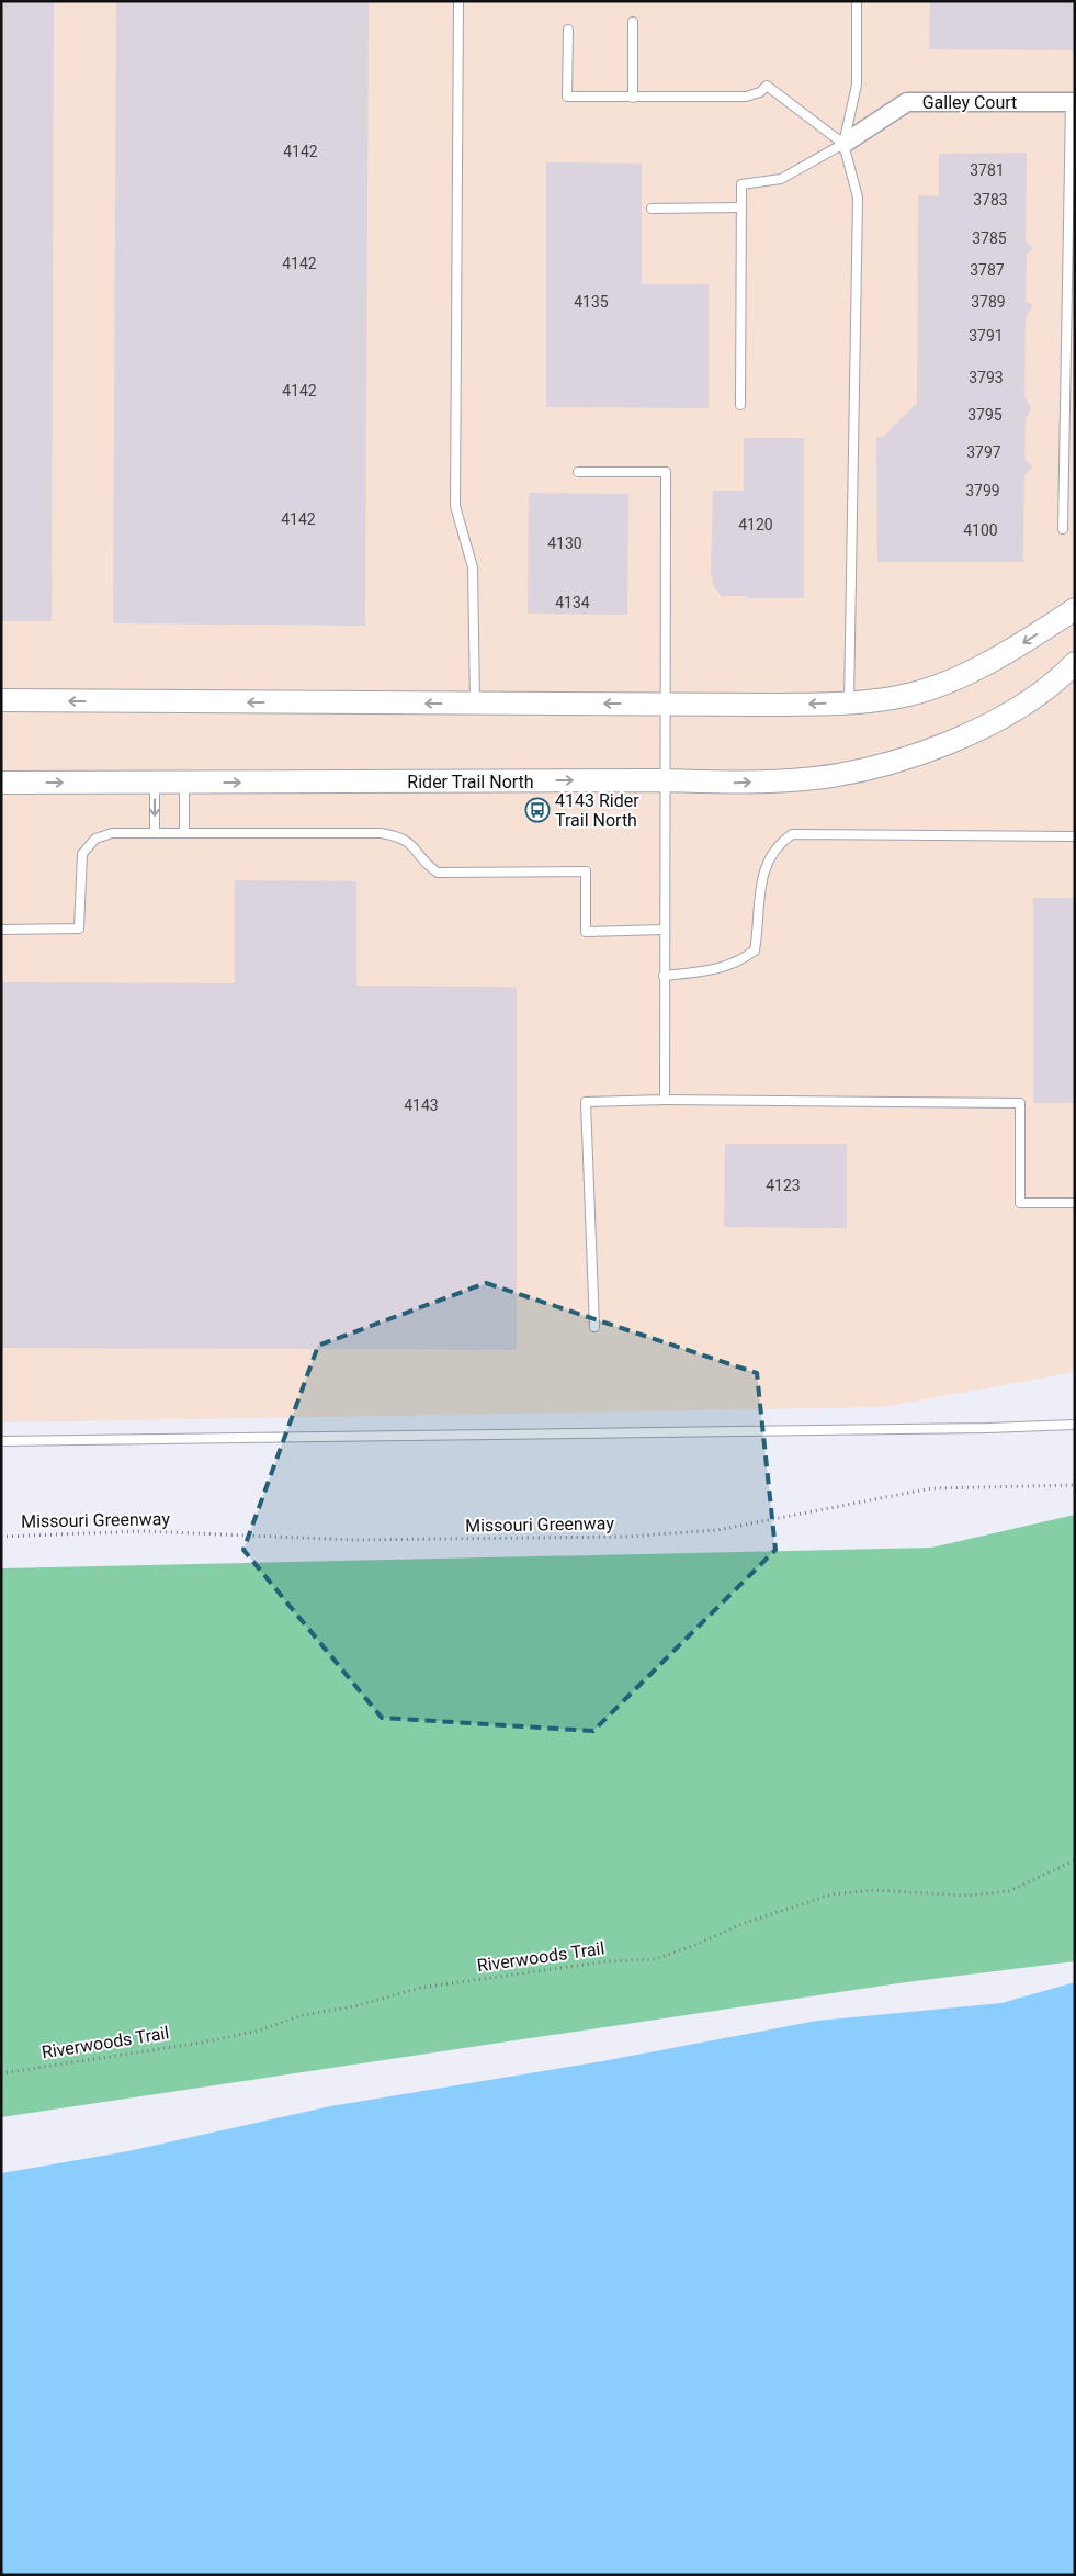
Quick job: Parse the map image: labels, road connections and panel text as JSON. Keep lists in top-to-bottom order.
{
  "streets": {
    "street": ["Galley Court", "Rider Trail North"],
    "path": ["Missouri Greenway", "Riverwoods Trail"]
  },
  "places": {
    "bus stop": ["4143 Rider Trail North"]
  },
  "house_numbers": [
    "4142",
    "3781",
    "3783",
    "3785",
    "4142",
    "3787",
    "4135",
    "3789",
    "3791",
    "3793",
    "4142",
    "3795",
    "3797",
    "3799",
    "4142",
    "4120",
    "4100",
    "4130",
    "4134",
    "4143",
    "4123"
  ]
}
